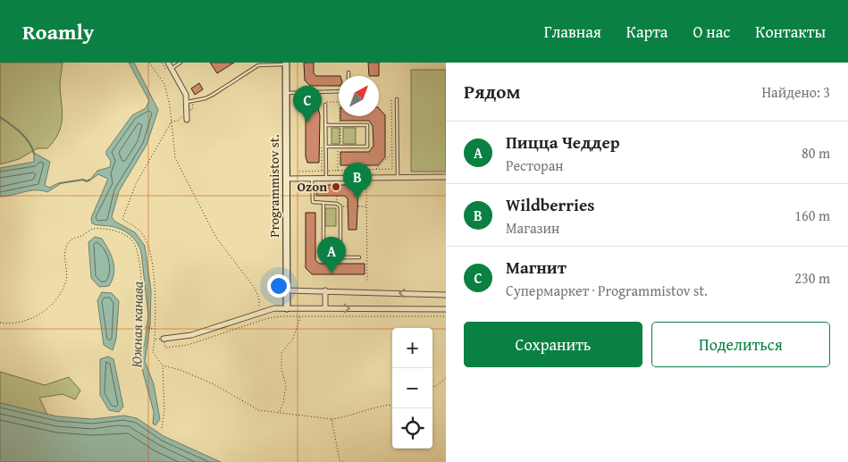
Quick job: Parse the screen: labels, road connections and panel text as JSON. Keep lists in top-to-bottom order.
{
  "streets": {
    "street": ["Programmistov st."]
  },
  "water": ["Южная канава"],
  "places": ["Ozon"],
  "north": "top right",
  "page": {
    "header": "Roamly",
    "nav": [
      "Главная",
      "Карта",
      "О нас",
      "Контакты"
    ],
    "heading": ["Рядом", "Найдено: 3"],
    "pins": ["C", "B", "A"],
    "list": [
      {
        "mark": "A",
        "name": "Пицца Чеддер",
        "note": "Ресторан",
        "value": "80 m"
      },
      {
        "mark": "B",
        "name": "Wildberries",
        "note": "Магазин",
        "value": "160 m"
      },
      {
        "mark": "C",
        "name": "Магнит",
        "note": "Супермаркет · Programmistov st.",
        "value": "230 m"
      }
    ],
    "buttons": ["Сохранить", "Поделиться"],
    "map_buttons": ["+", "−"]
  }
}
